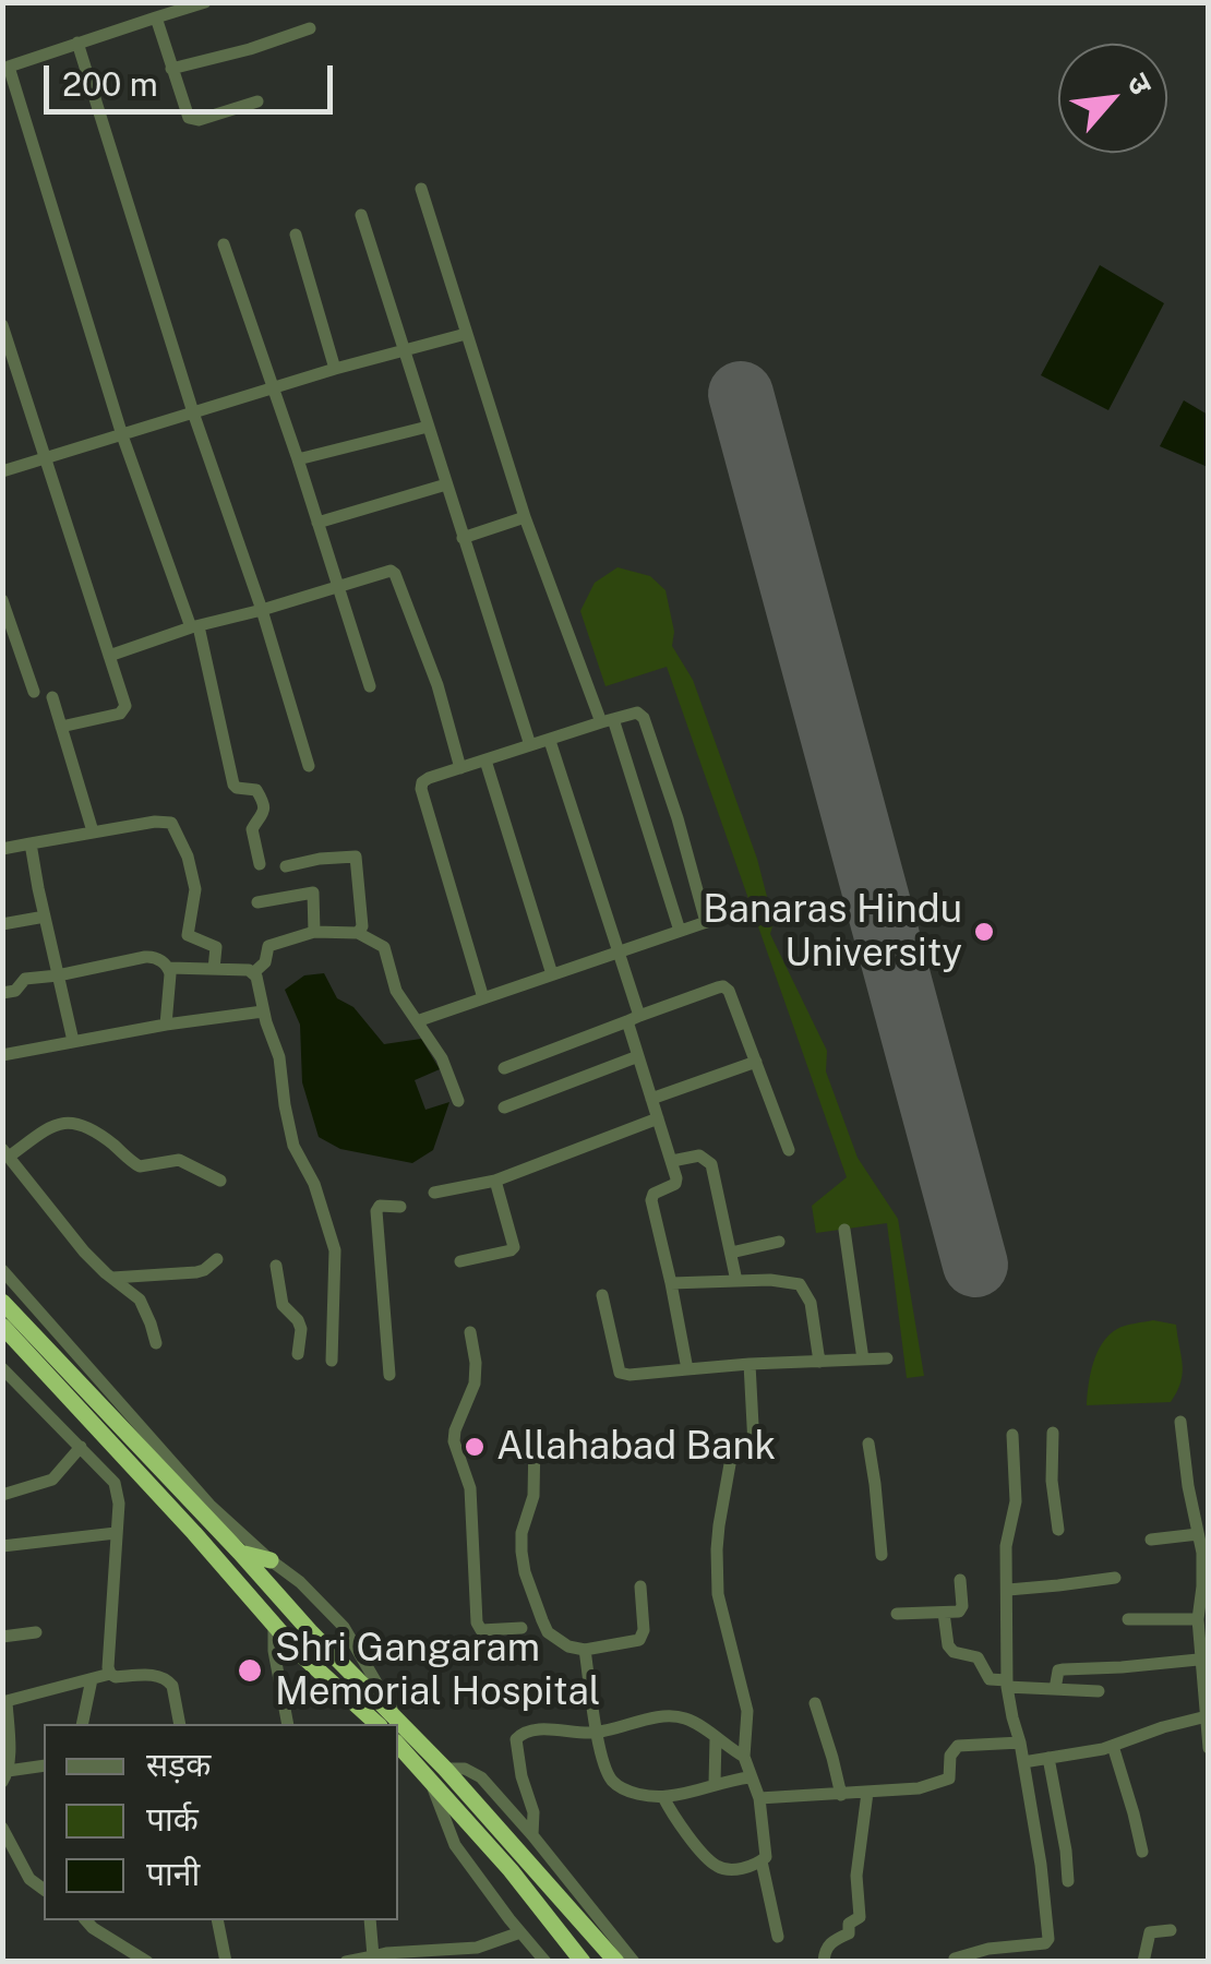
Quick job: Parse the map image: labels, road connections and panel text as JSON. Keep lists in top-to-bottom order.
{
  "places": ["Banaras Hindu University", "Allahabad Bank", "Shri Gangaram Memorial Hospital"],
  "legend": ["सड़क", "पार्क", "पानी"],
  "scale_bar": "200 m",
  "north": "top right"
}
